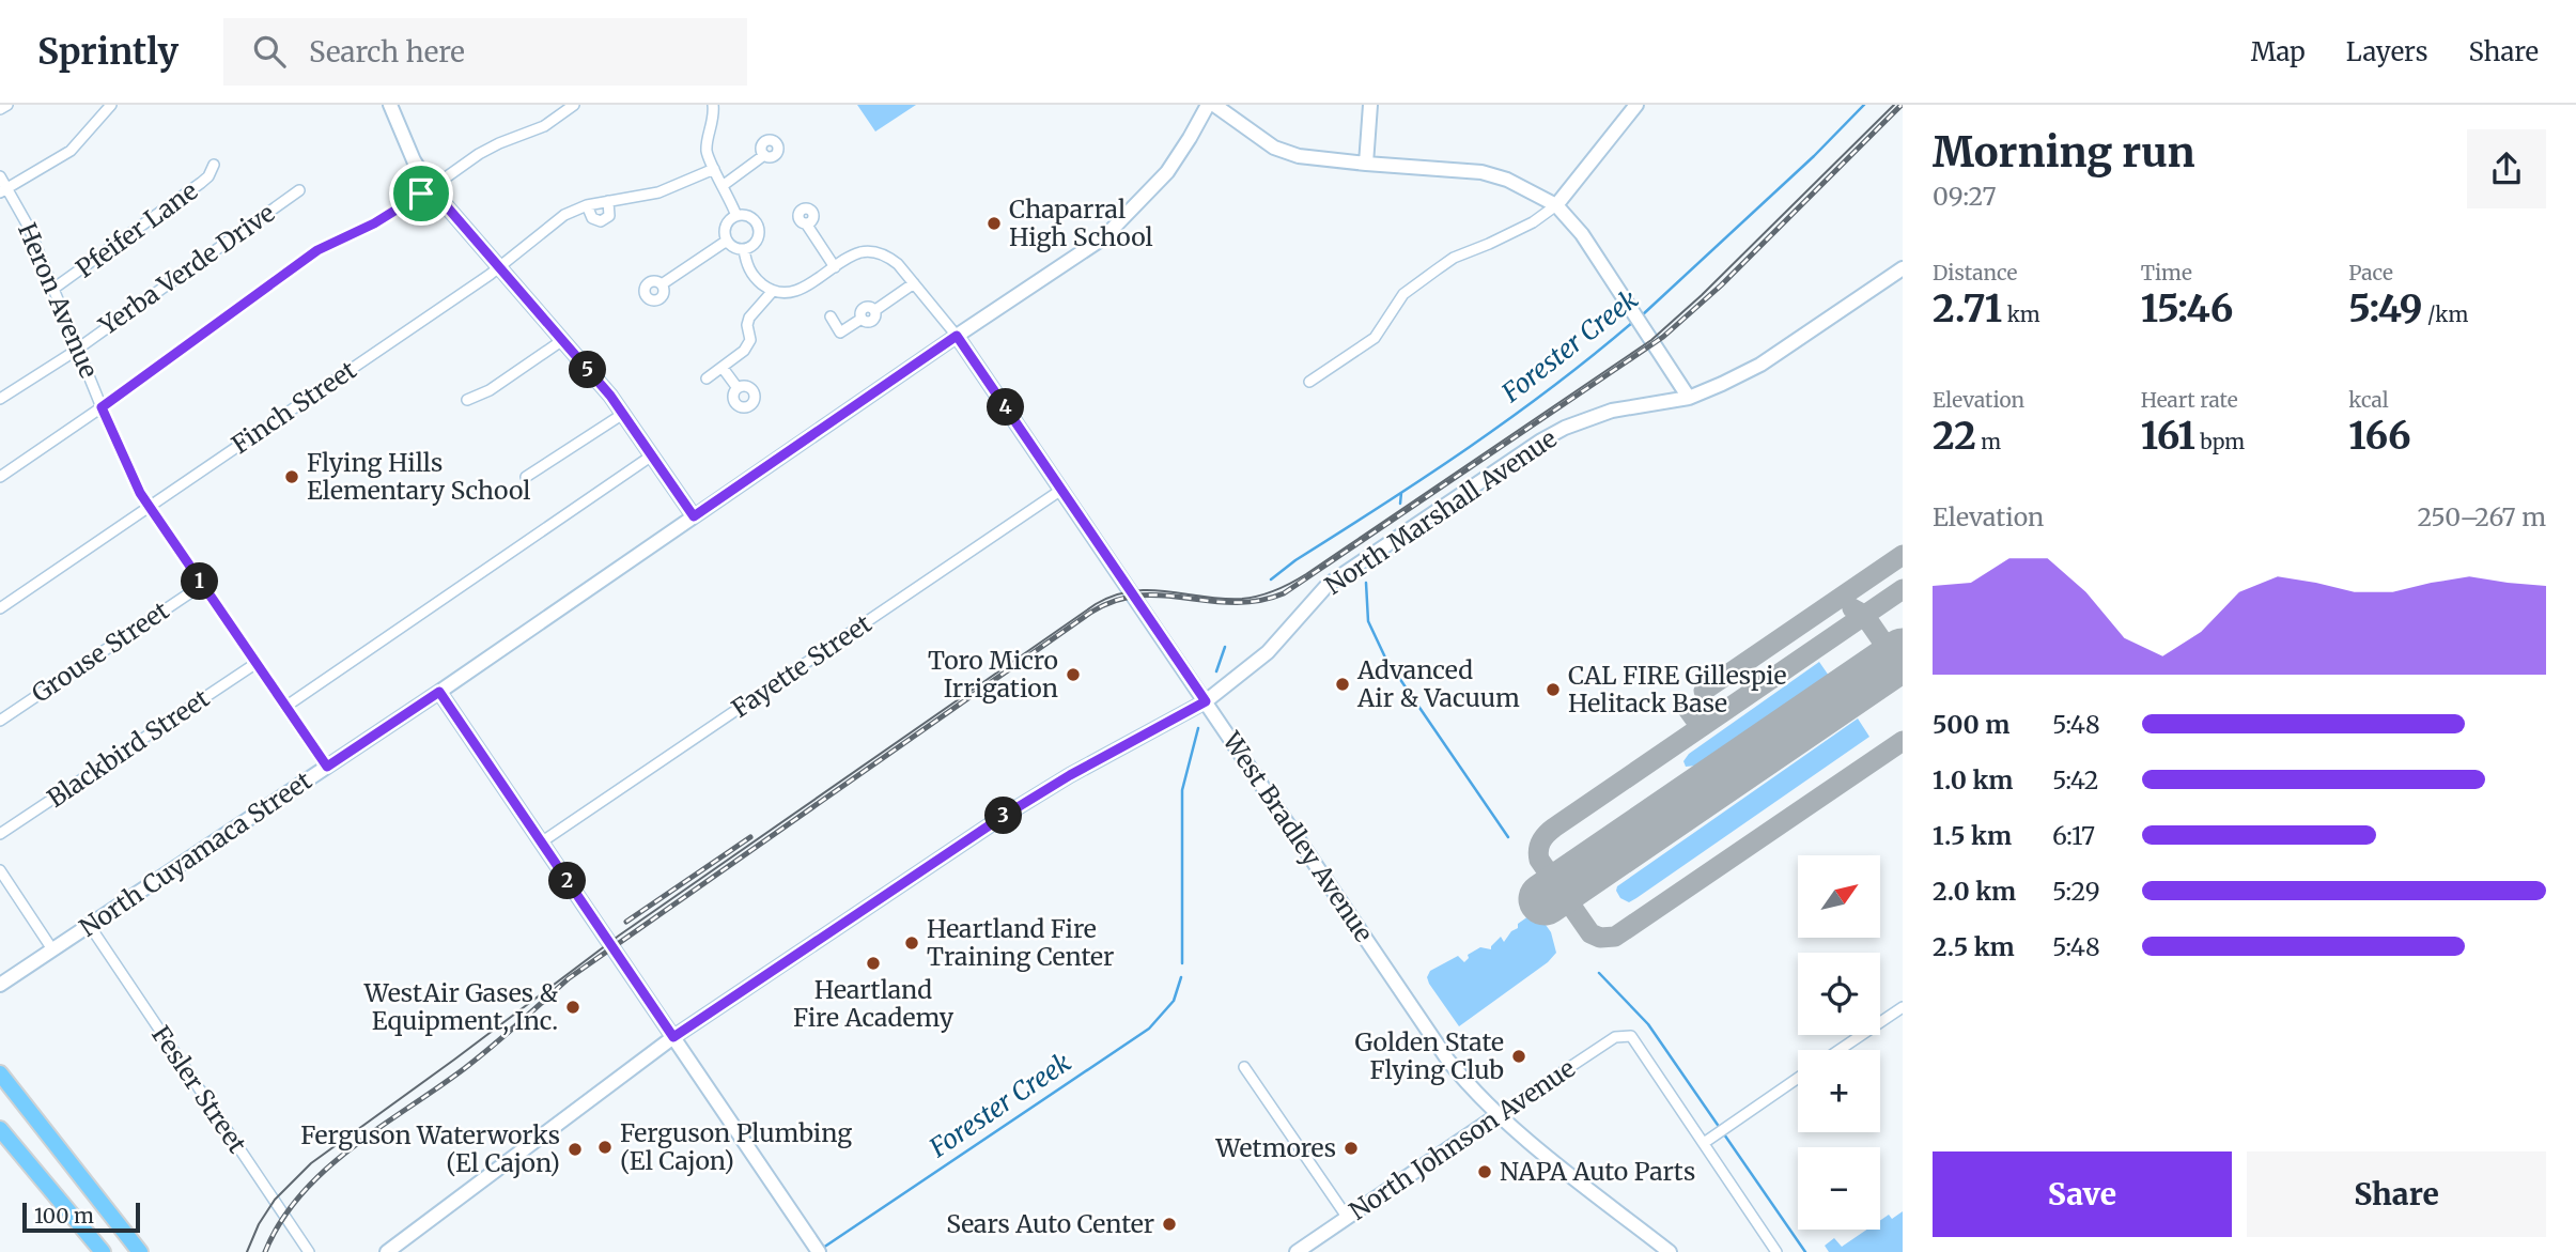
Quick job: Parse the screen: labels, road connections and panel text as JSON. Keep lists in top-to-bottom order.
{
  "streets": {
    "main road": [
      "North Marshall Avenue",
      "West Bradley Avenue",
      "North Cuyamaca Street",
      "North Johnson Avenue"
    ],
    "street": [
      "Pfeifer Lane",
      "Yerba Verde Drive",
      "Heron Avenue",
      "Finch Street",
      "Grouse Street",
      "Fayette Street",
      "Blackbird Street",
      "Fesler Street"
    ]
  },
  "crossings": [
    ["Pfeifer Lane", "Heron Avenue"],
    ["Yerba Verde Drive", "Heron Avenue"],
    ["Heron Avenue", "Finch Street"],
    ["Heron Avenue", "Grouse Street"],
    ["Heron Avenue", "Blackbird Street"],
    ["Heron Avenue", "North Cuyamaca Street"],
    ["North Marshall Avenue", "West Bradley Avenue"],
    ["Fayette Street", "West Bradley Avenue"],
    ["West Bradley Avenue", "North Cuyamaca Street"],
    ["West Bradley Avenue", "North Johnson Avenue"],
    ["North Cuyamaca Street", "Fesler Street"]
  ],
  "water": ["Forester Creek"],
  "places": [
    "Chaparral High School",
    "Flying Hills Elementary School",
    "Toro Micro Irrigation",
    "Advanced Air & Vacuum",
    "CAL FIRE Gillespie Helitack Base",
    "Heartland Fire Training Center",
    "Heartland Fire Academy",
    "WestAir Gases & Equipment, Inc.",
    "Golden State Flying Club",
    "Ferguson Plumbing (El Cajon)",
    "Wetmores",
    "Ferguson Waterworks (El Cajon)",
    "NAPA Auto Parts",
    "Sears Auto Center"
  ],
  "scale_bar": "100 m",
  "north": "top right",
  "page": {
    "header": "Sprintly",
    "search": "Search here",
    "nav": ["Map", "Layers", "Share"],
    "heading": ["Morning run", "09:27"],
    "stats": [
      ["Distance", "2.71 km"],
      ["Time", "15:46"],
      ["Pace", "5:49 /km"],
      ["Elevation", "22 m"],
      ["Heart rate", "161 bpm"],
      ["kcal", "166"]
    ],
    "pins": [
      "5",
      "4",
      "1",
      "3",
      "2"
    ],
    "chart": ["Elevation", "250–267 m"],
    "list": [
      {
        "name": "500 m",
        "note": "5:48"
      },
      {
        "name": "1.0 km",
        "note": "5:42"
      },
      {
        "name": "1.5 km",
        "note": "6:17"
      },
      {
        "name": "2.0 km",
        "note": "5:29"
      },
      {
        "name": "2.5 km",
        "note": "5:48"
      }
    ],
    "map_buttons": ["+", "−"],
    "buttons": ["Save", "Share"],
    "scale": "100 m"
  }
}
